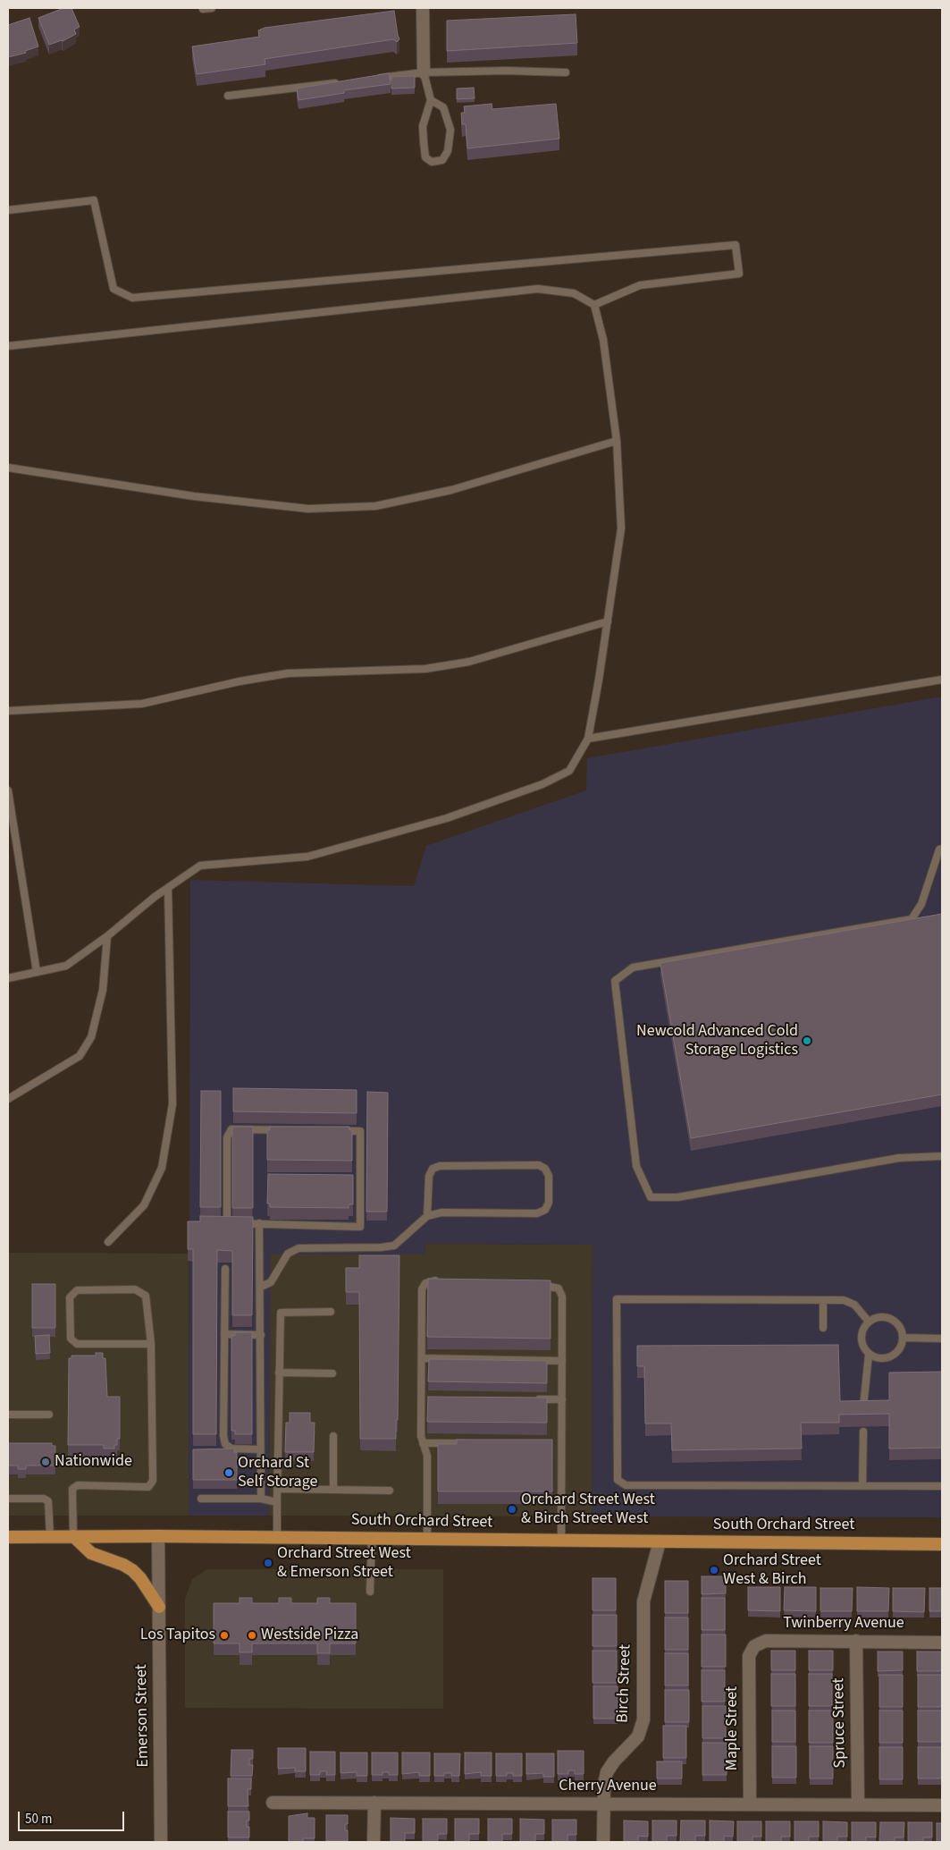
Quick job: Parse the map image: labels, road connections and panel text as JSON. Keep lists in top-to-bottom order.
{
  "streets": {
    "main road": ["South Orchard Street"],
    "street": [
      "Twinberry Avenue",
      "Birch Street",
      "Emerson Street",
      "Spruce Street",
      "Maple Street",
      "Cherry Avenue"
    ]
  },
  "crossings": [
    ["South Orchard Street", "Birch Street"],
    ["South Orchard Street", "Emerson Street"],
    ["Twinberry Avenue", "Spruce Street"],
    ["Twinberry Avenue", "Maple Street"],
    ["Birch Street", "Cherry Avenue"],
    ["Spruce Street", "Cherry Avenue"],
    ["Maple Street", "Cherry Avenue"]
  ],
  "places": [
    "Newcold Advanced Cold Storage Logistics",
    "Nationwide",
    "Orchard St Self Storage",
    "Orchard Street West & Birch Street West",
    "Orchard Street West & Emerson Street",
    "Orchard Street West & Birch",
    "Los Tapitos",
    "Westside Pizza"
  ],
  "scale_bar": "50 m"
}
